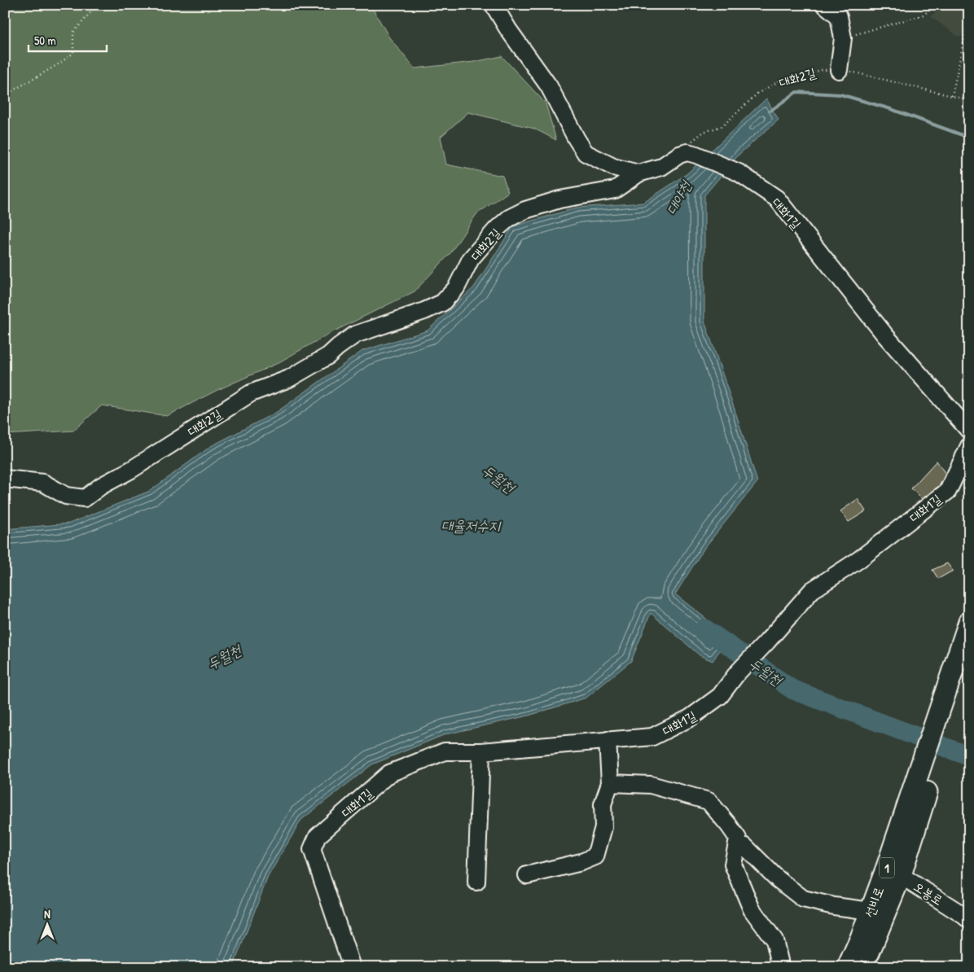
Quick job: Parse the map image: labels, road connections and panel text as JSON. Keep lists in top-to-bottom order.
{
  "streets": {
    "main road": ["1", "선비로"],
    "street": ["대화2길", "대화1길", "오봉로"]
  },
  "crossings": [
    ["대화2길", "대화1길"],
    ["1", "선비로"],
    ["오봉로", "선비로"]
  ],
  "water": ["대야천", "두월천", "대율저수지"],
  "scale_bar": "50 m",
  "north": "top"
}
